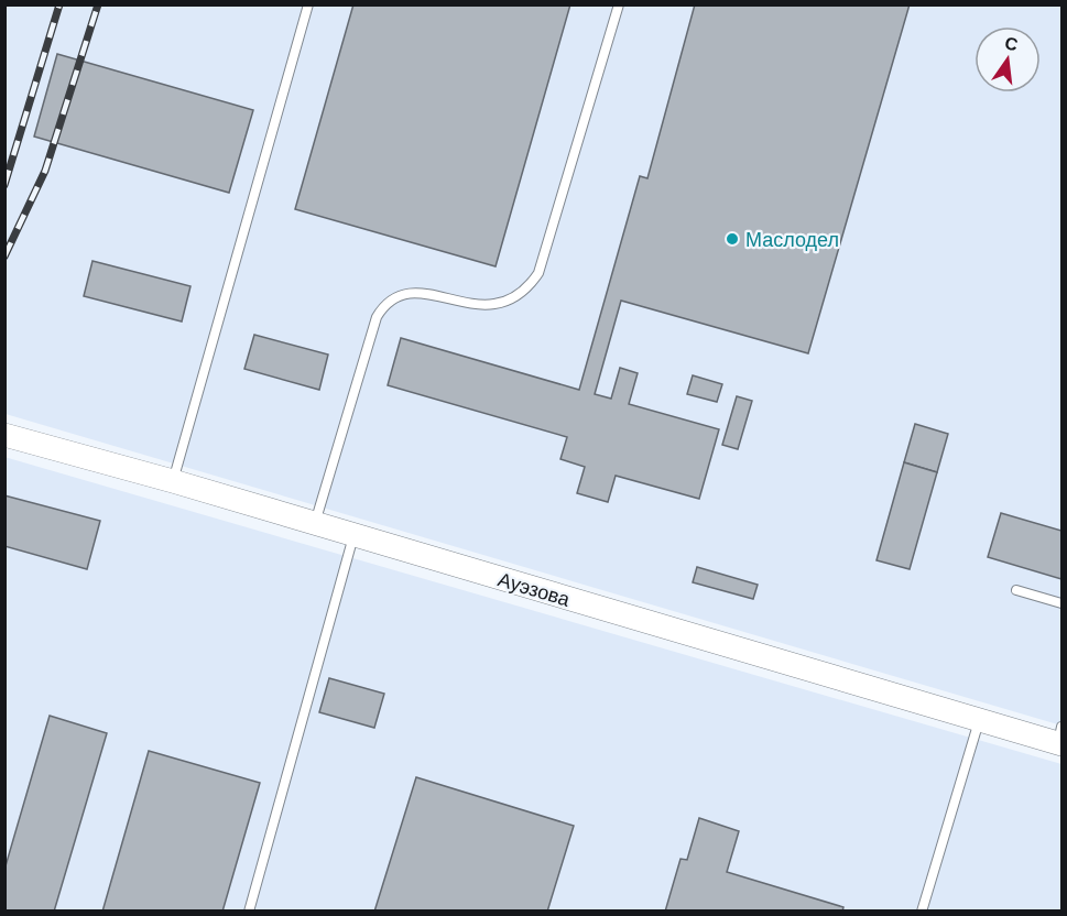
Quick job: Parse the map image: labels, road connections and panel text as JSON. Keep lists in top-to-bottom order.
{
  "streets": {
    "street": ["Ауэзова"]
  },
  "places": ["Маслодел"],
  "north": "top"
}
